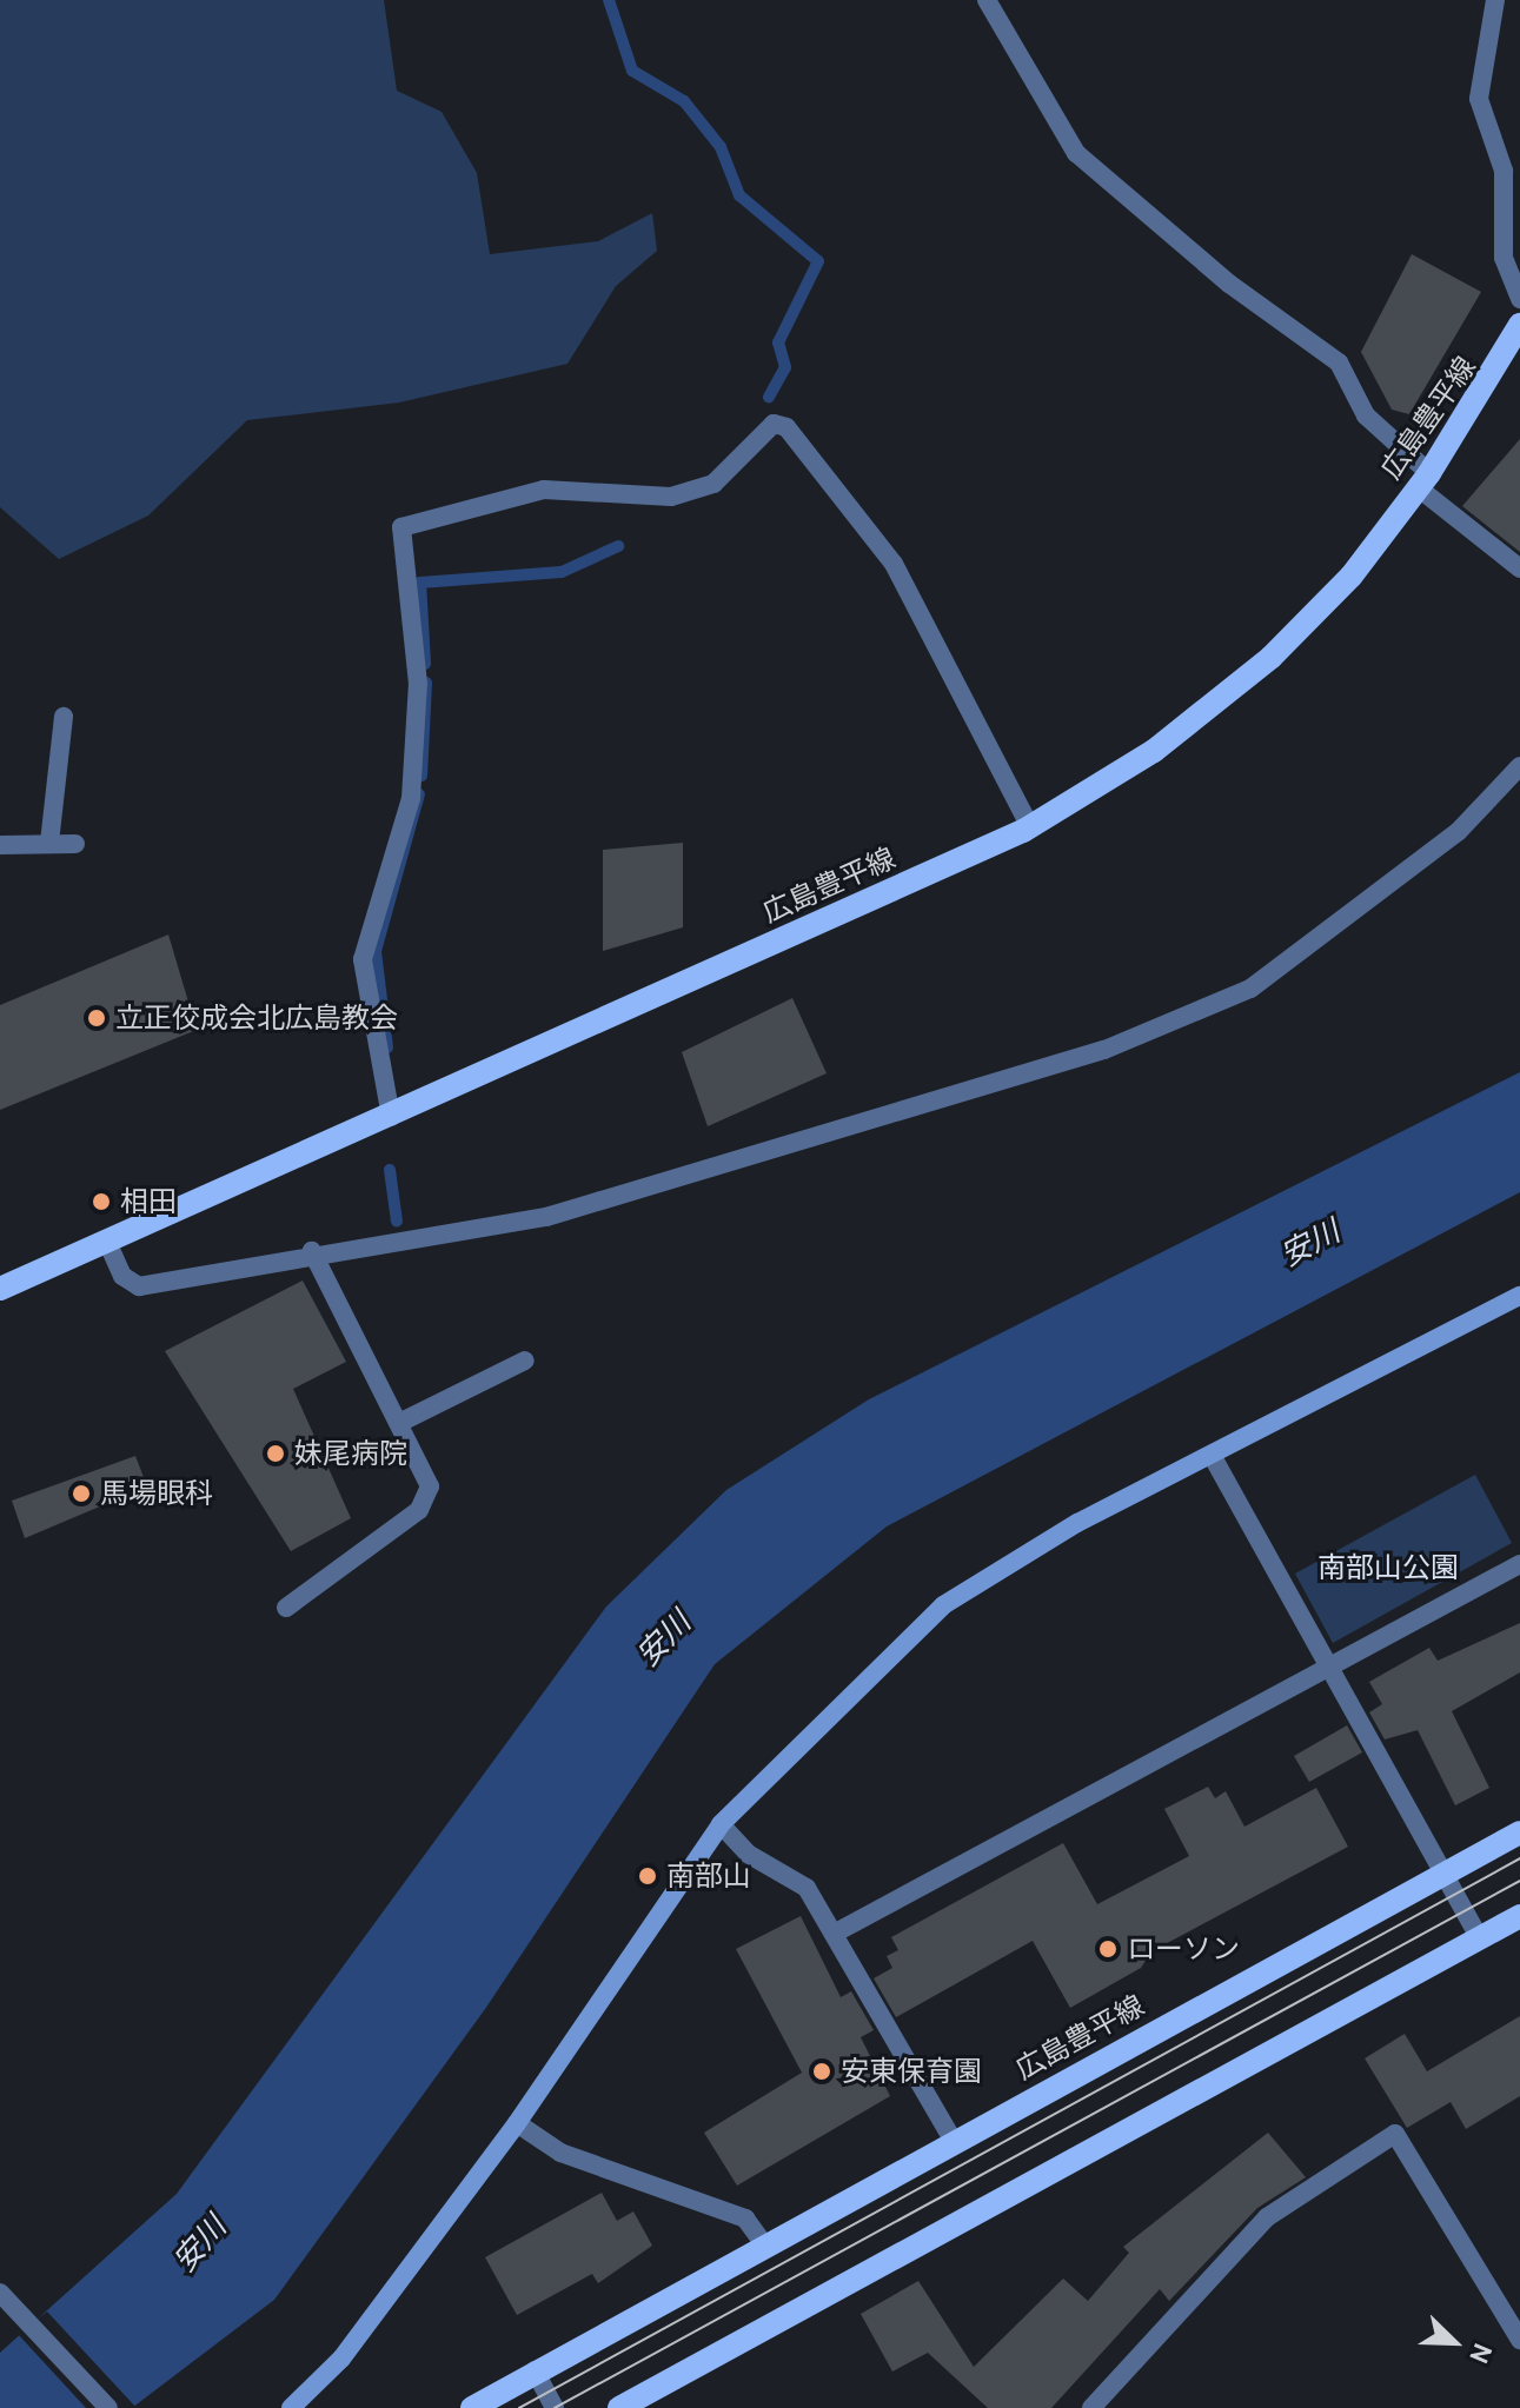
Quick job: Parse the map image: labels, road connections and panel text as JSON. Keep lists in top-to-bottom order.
{
  "streets": {
    "main road": ["広島豊平線"]
  },
  "water": ["安川"],
  "parks": ["南部山公園"],
  "places": [
    "立正佼成会北広島教会",
    "相田",
    "妹尾病院",
    "馬場眼科",
    "南部山",
    "ローソン",
    "安東保育園"
  ],
  "north": "bottom right"
}
